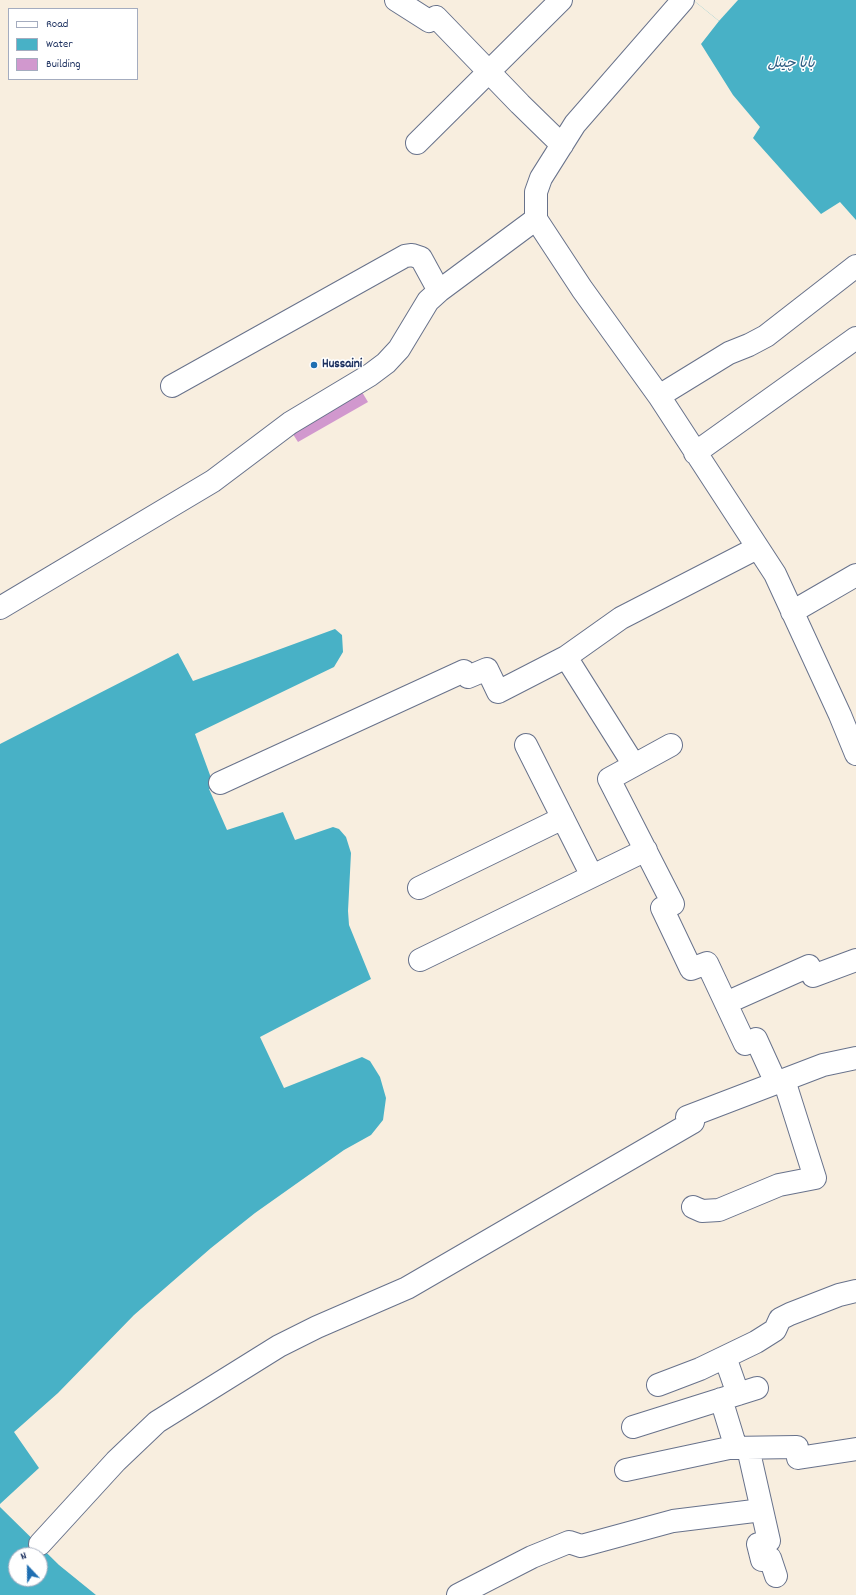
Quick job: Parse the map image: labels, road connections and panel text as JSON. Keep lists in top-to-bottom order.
{
  "water": ["بابا چینل"],
  "places": ["Hussaini"],
  "legend": ["Road", "Water", "Building"],
  "north": "top"
}
